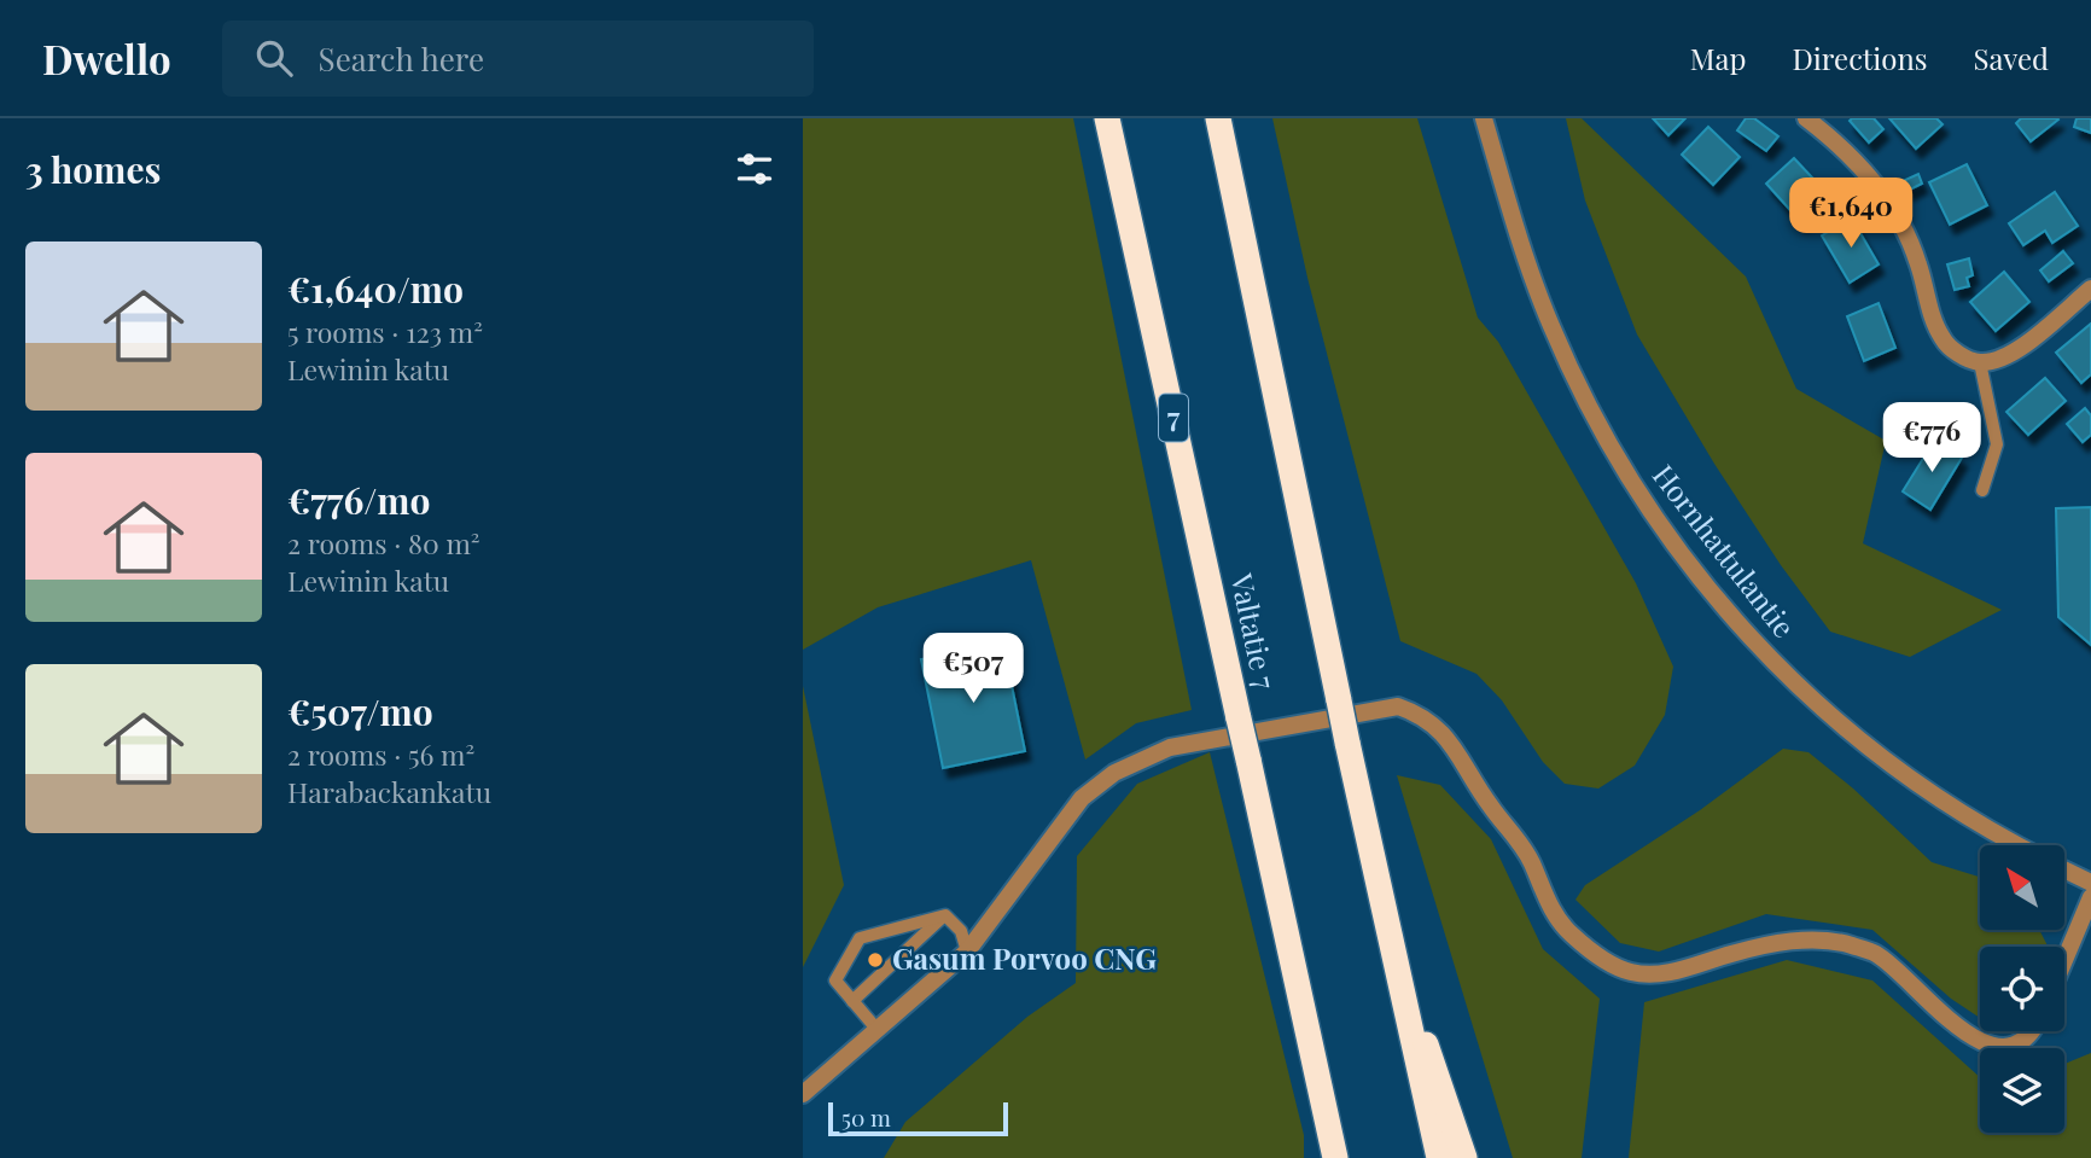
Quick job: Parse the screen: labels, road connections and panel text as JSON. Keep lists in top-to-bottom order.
{
  "streets": {
    "highway": ["7", "Valtatie 7"],
    "street": ["Hornhattulantie"]
  },
  "places": ["Gasum Porvoo CNG"],
  "scale_bar": "50 m",
  "north": "top left",
  "page": {
    "header": "Dwello",
    "search": "Search here",
    "nav": ["Map", "Directions", "Saved"],
    "heading": "3 homes",
    "price": ["€1,640", "€776", "€507"],
    "list": [
      {
        "name": "€1,640/mo",
        "note": "5 rooms · 123 m² · Lewinin katu"
      },
      {
        "name": "€776/mo",
        "note": "2 rooms · 80 m² · Lewinin katu"
      },
      {
        "name": "€507/mo",
        "note": "2 rooms · 56 m² · Harabackankatu"
      }
    ],
    "scale": "50 m"
  }
}
